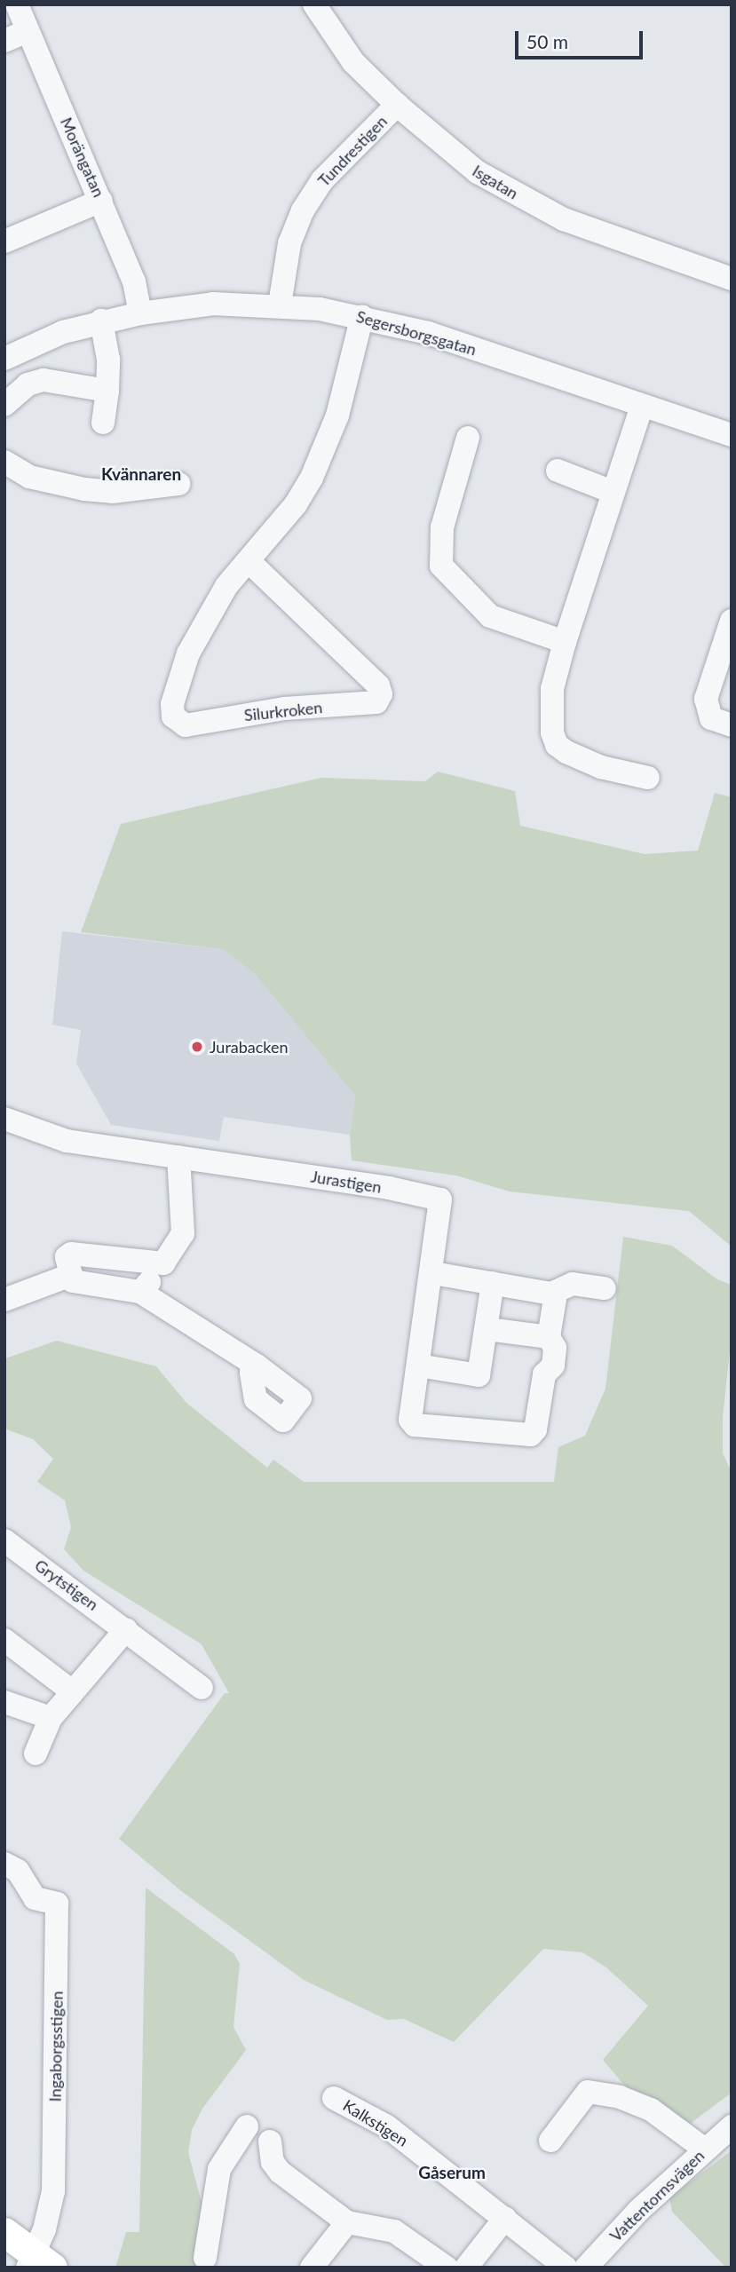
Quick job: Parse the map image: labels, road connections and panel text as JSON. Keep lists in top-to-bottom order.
{
  "streets": {
    "street": [
      "Tundrestigen",
      "Morängatan",
      "Isgatan",
      "Segersborgsgatan",
      "Silurkroken",
      "Jurastigen",
      "Grytstigen",
      "Ingaborgsstigen",
      "Kalkstigen",
      "Vattentornsvägen"
    ]
  },
  "crossings": [
    ["Tundrestigen", "Isgatan"],
    ["Tundrestigen", "Segersborgsgatan"],
    ["Morängatan", "Segersborgsgatan"],
    ["Segersborgsgatan", "Silurkroken"]
  ],
  "districts": ["Kvännaren", "Gåserum"],
  "places": ["Jurabacken"],
  "scale_bar": "50 m"
}
